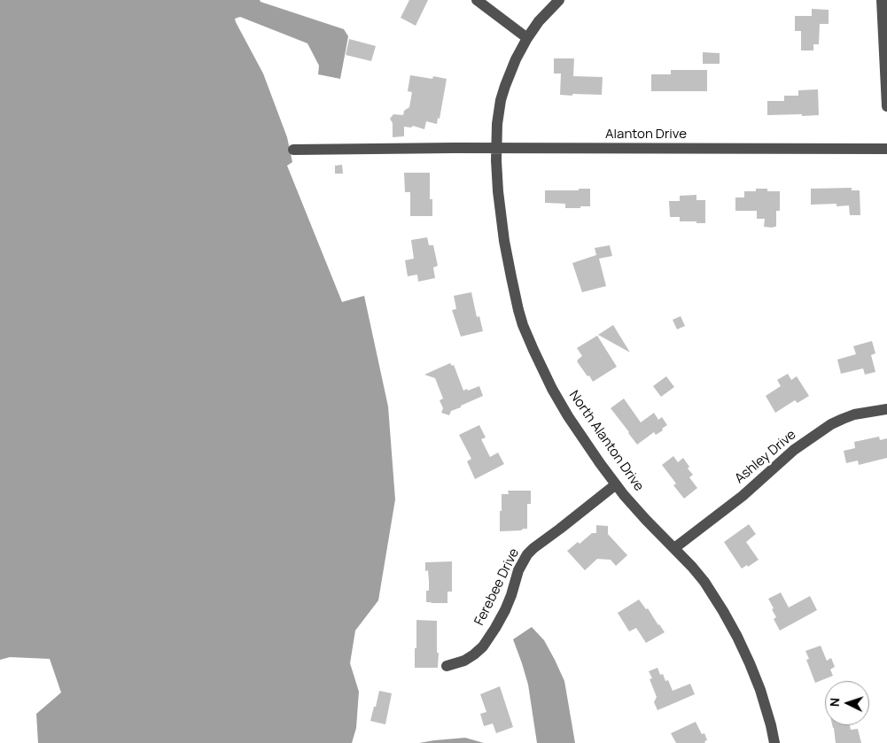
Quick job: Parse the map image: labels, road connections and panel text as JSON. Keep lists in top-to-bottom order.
{
  "streets": {
    "street": [
      "Alanton Drive",
      "North Alanton Drive",
      "Ashley Drive",
      "Ferebee Drive"
    ]
  },
  "crossings": [
    ["Alanton Drive", "North Alanton Drive"],
    ["North Alanton Drive", "Ashley Drive"],
    ["North Alanton Drive", "Ferebee Drive"]
  ],
  "north": "left"
}
